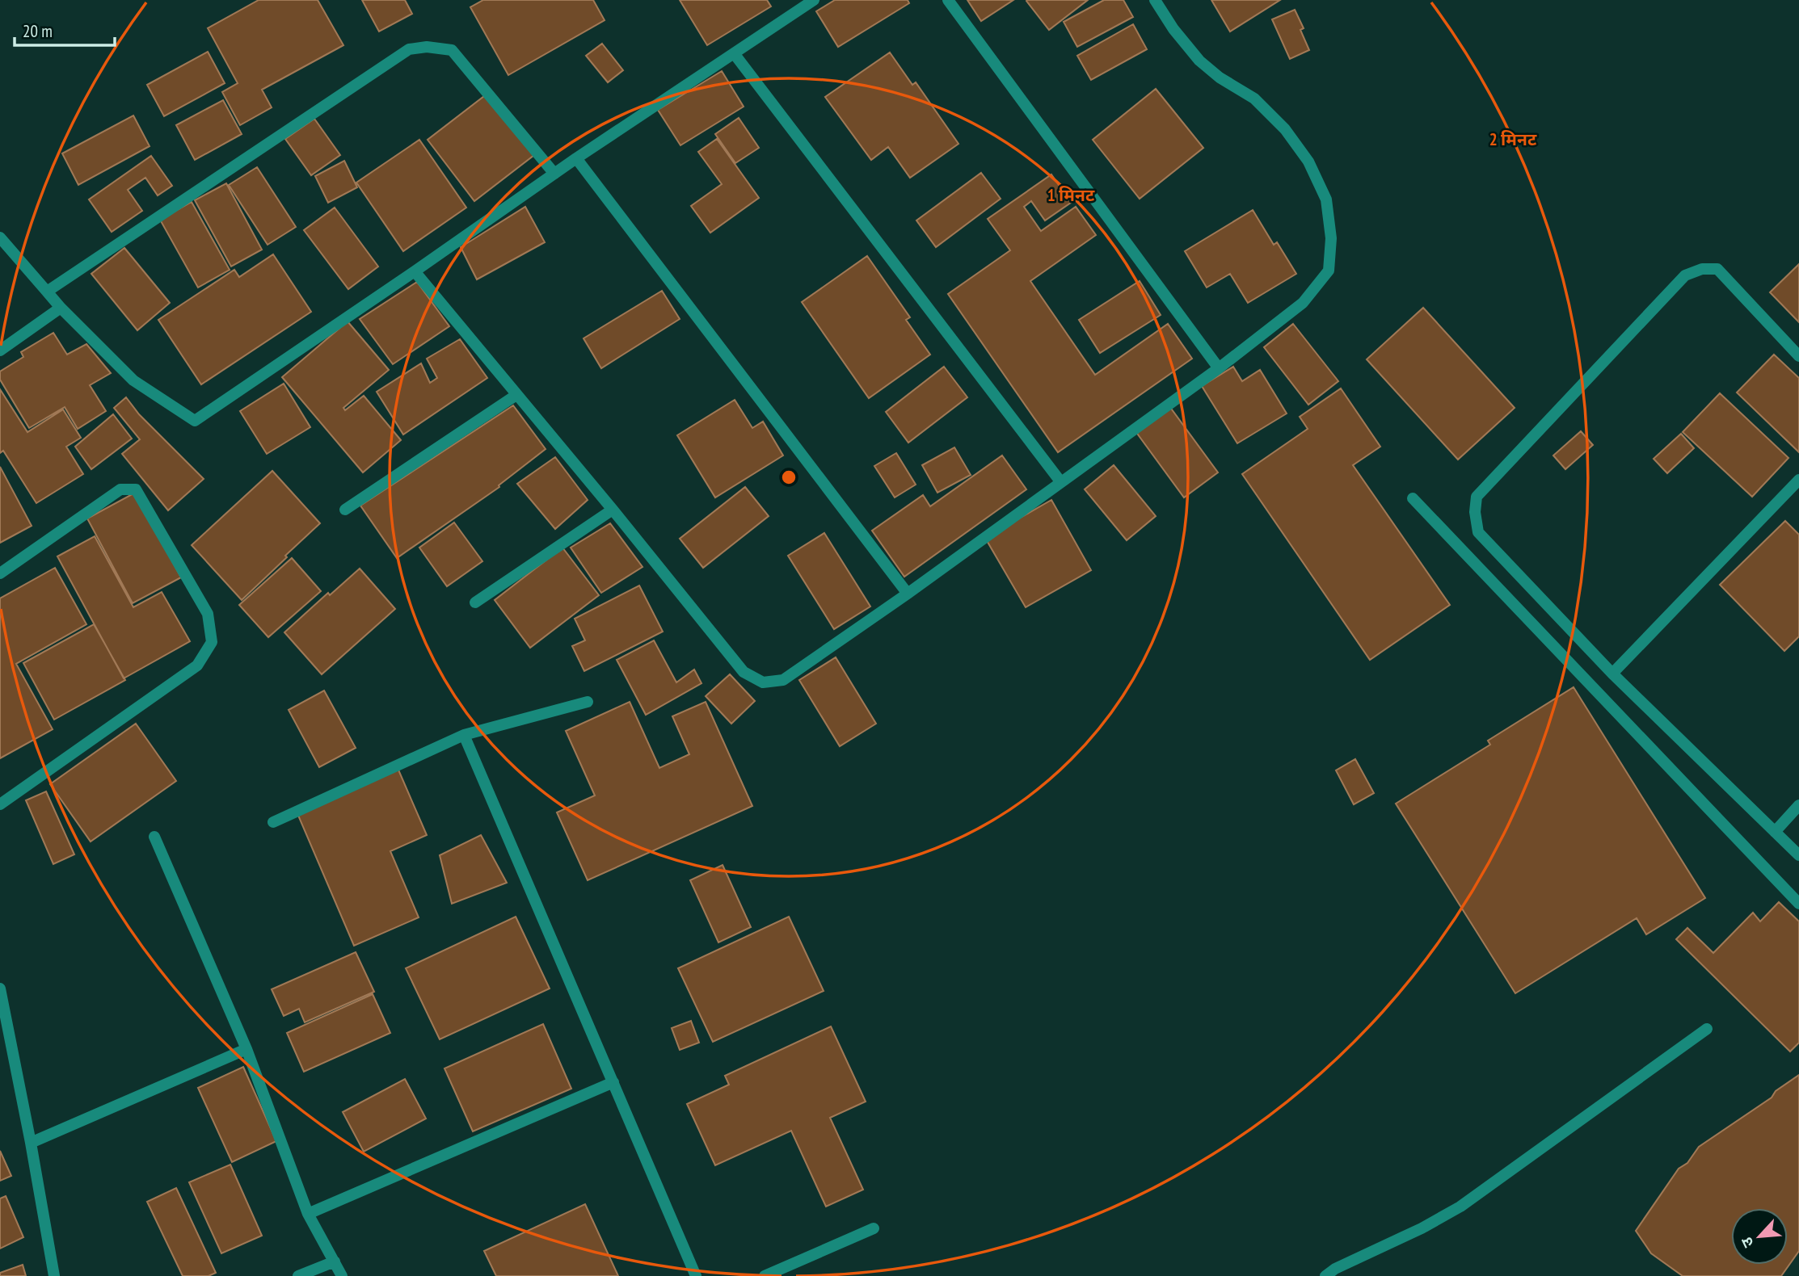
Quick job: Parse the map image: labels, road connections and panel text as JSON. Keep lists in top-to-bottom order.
{
  "scale_bar": "20 m",
  "north": "bottom left",
  "rings": ["2 मिनट", "1 मिनट"]
}
